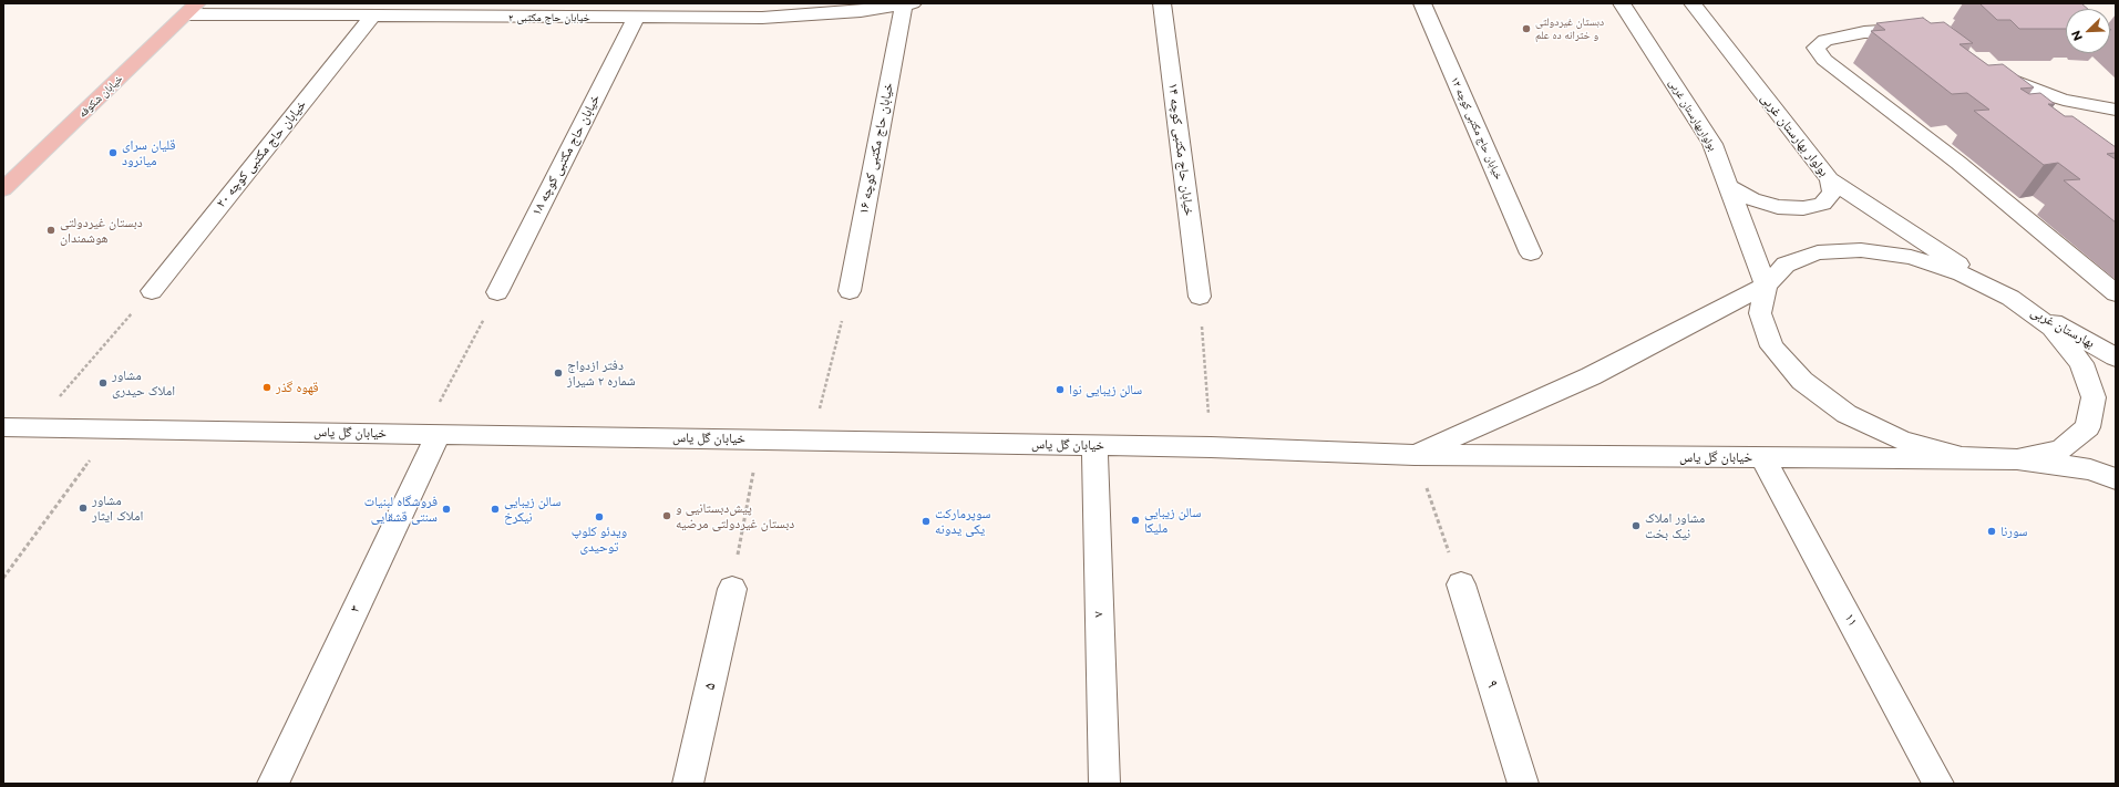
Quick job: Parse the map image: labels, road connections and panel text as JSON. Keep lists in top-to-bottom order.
{
  "streets": {
    "main road": ["خیابان شکوفه"],
    "street": [
      "خیابان حاج مکتبی ۲",
      "بولواربهارستان غربی",
      "خیابان حاج مکتبی کوچه ۱۲",
      "بولوار بهارستان غربی",
      "خیابان حاج مکتبی کوچه ۱۶",
      "خیابان حاج مکتبی کوچه ۱۴",
      "خیابان حاج مکتبی کوچه ۲۰",
      "خیابان حاج مکتبی کوچه ۱۸",
      "بهارستان غربی",
      "خیابان گل یاس",
      "۳",
      "۷",
      "۱۱",
      "۹",
      "۵"
    ]
  },
  "crossings": [
    ["خیابان حاج مکتبی ۲", "خیابان شکوفه"],
    ["خیابان حاج مکتبی ۲", "خیابان حاج مکتبی کوچه ۱۶"],
    ["خیابان حاج مکتبی ۲", "خیابان حاج مکتبی کوچه ۲۰"],
    ["خیابان حاج مکتبی ۲", "خیابان حاج مکتبی کوچه ۱۸"],
    ["بولواربهارستان غربی", "خیابان گل یاس"],
    ["بولوار بهارستان غربی", "بهارستان غربی"],
    ["خیابان گل یاس", "۳"],
    ["خیابان گل یاس", "۷"],
    ["خیابان گل یاس", "۱۱"]
  ],
  "places": [
    "دبستان غیردولتی و خترانه ده علم",
    "قلیان سرای میانرود",
    "دبستان غیردولتی هوشمندان",
    "دفتر ازدواج شماره ۲ شیراز",
    "مشاور املاک حیدری",
    "قهوه گذر",
    "سالن زیبایی نوا",
    "مشاور املاک ایثار",
    "فروشگاه لبنیات سنتی قشقایی",
    "سالن زیبایی نیکرخ",
    "پیش‌دبستانیی و دبستان غیردولتی مرضیه",
    "ویدئو کلوپ توحیدی",
    "سالن زیبایی ملیکا",
    "سوپرمارکت یکی یدونه",
    "مشاور املاک نیک بخت",
    "سورنا"
  ],
  "north": "bottom left"
}
